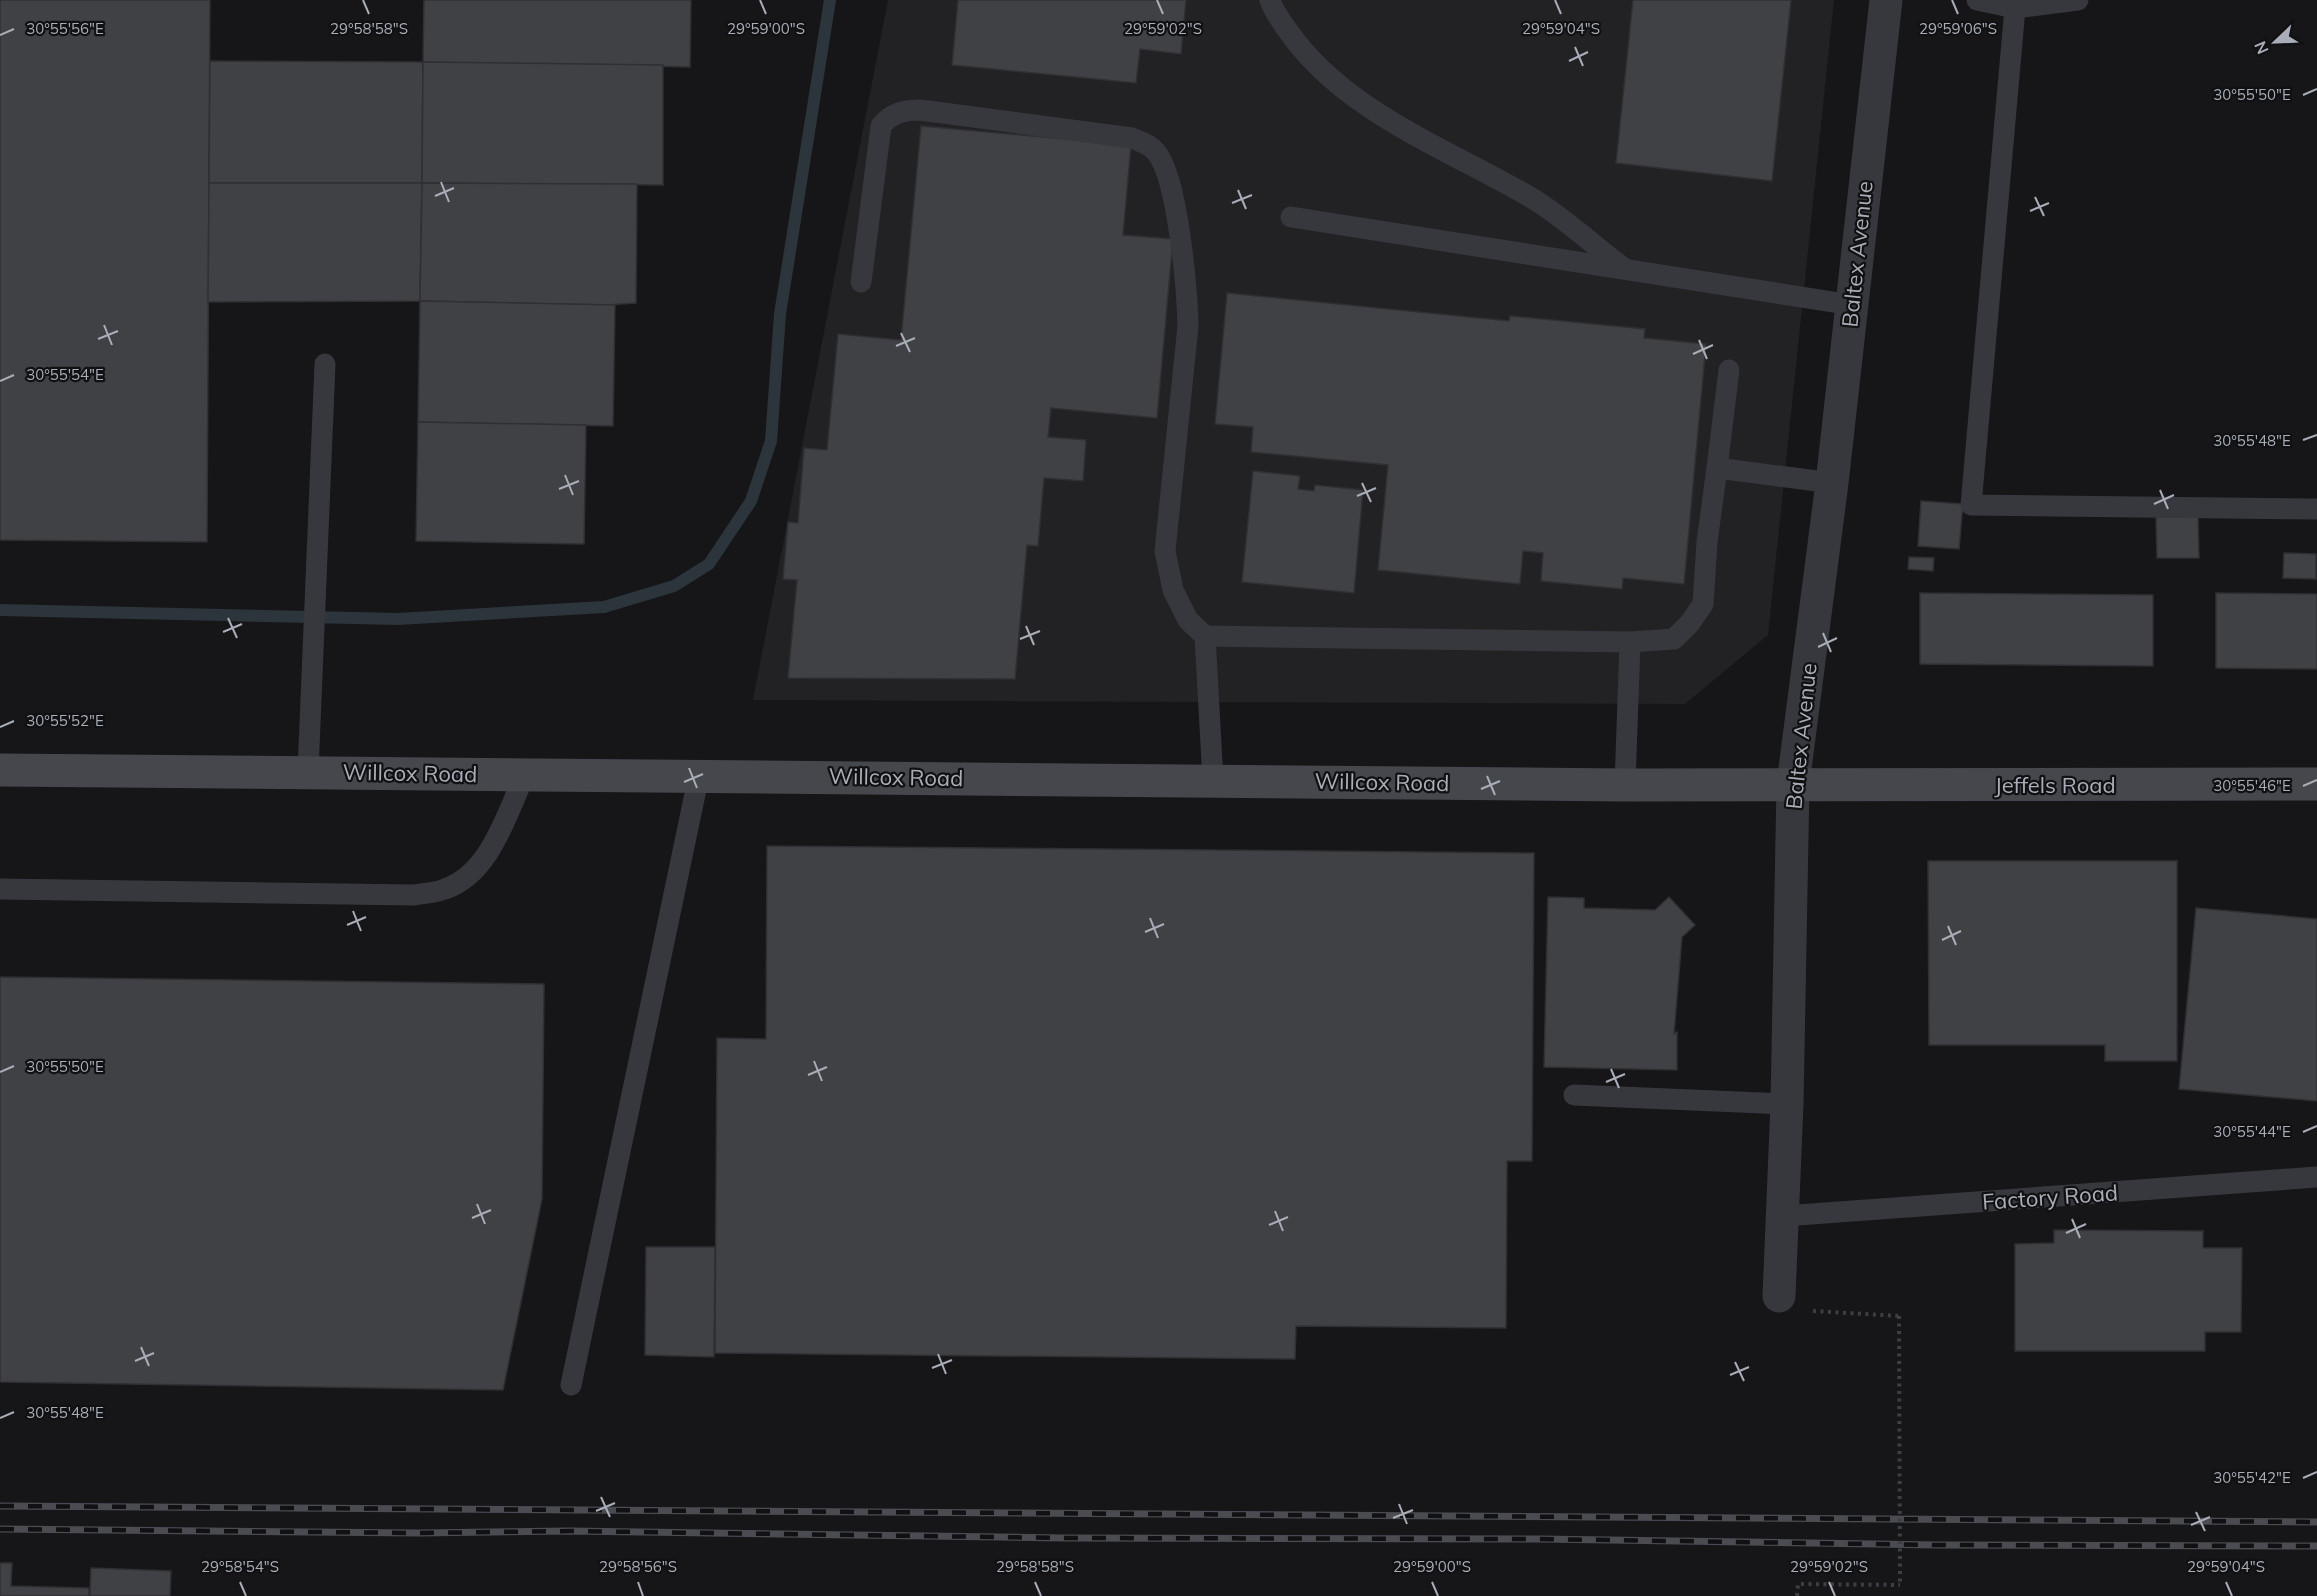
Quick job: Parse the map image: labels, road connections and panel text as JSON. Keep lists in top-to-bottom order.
{
  "streets": {
    "main road": ["Willcox Road", "Jeffels Road"],
    "street": ["Baltex Avenue"],
    "lane": ["Factory Road"]
  },
  "crossings": [
    ["Baltex Avenue", "Willcox Road"],
    ["Baltex Avenue", "Jeffels Road"],
    ["Baltex Avenue", "Factory Road"],
    ["Willcox Road", "Jeffels Road"]
  ],
  "north": "bottom left",
  "coordinates": [
    "29°58'58\"S",
    "29°59'00\"S",
    "29°59'02\"S",
    "29°59'04\"S",
    "29°59'06\"S",
    "30°55'56\"E",
    "30°55'50\"E",
    "30°55'54\"E",
    "30°55'48\"E",
    "30°55'52\"E",
    "30°55'46\"E",
    "30°55'44\"E",
    "30°55'42\"E",
    "29°58'54\"S",
    "29°58'56\"S"
  ]
}
